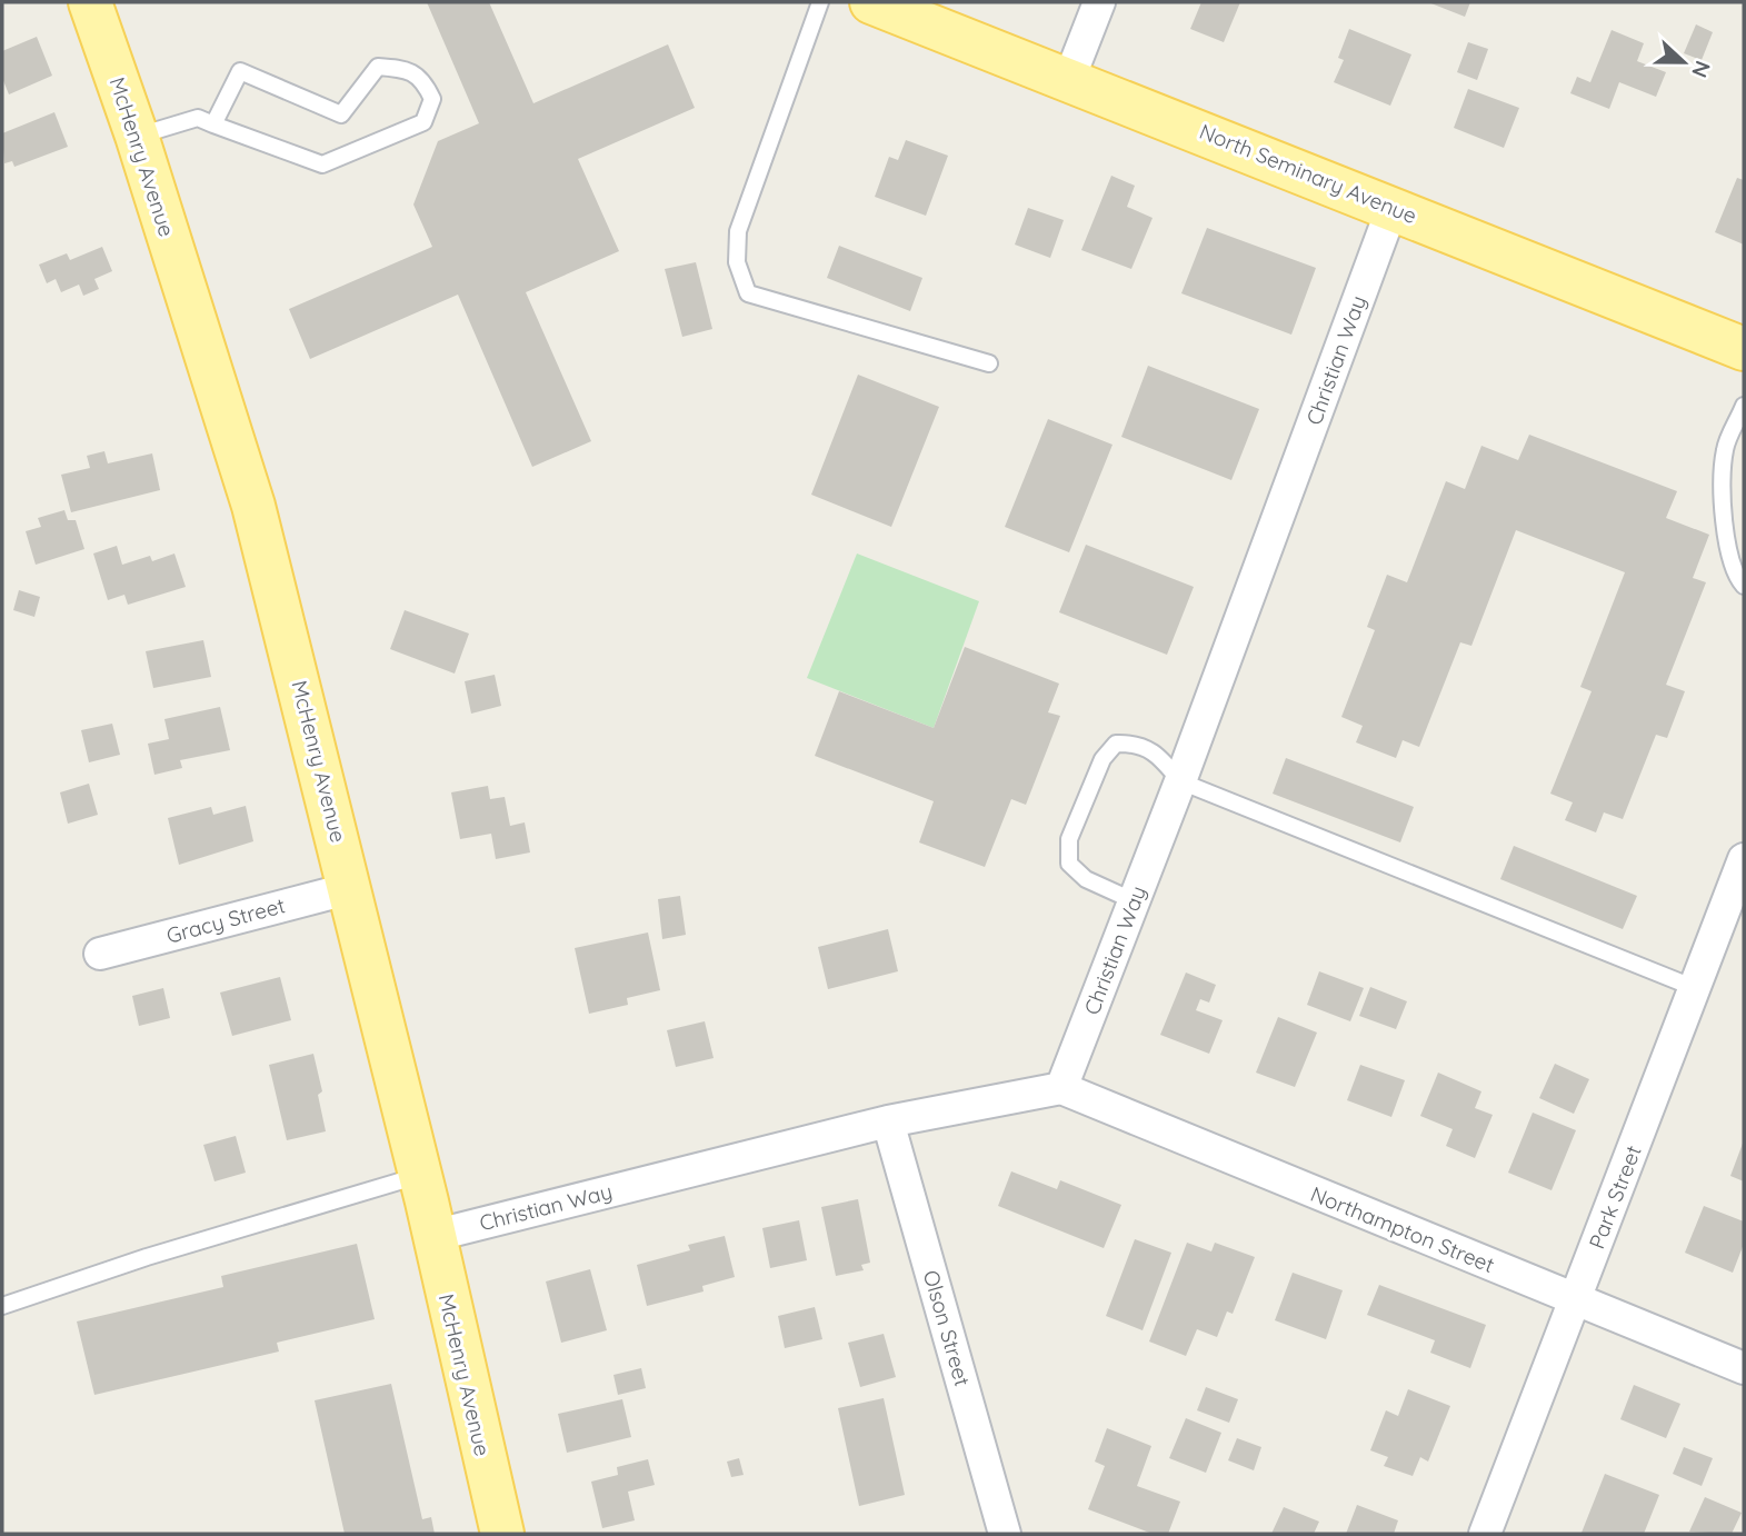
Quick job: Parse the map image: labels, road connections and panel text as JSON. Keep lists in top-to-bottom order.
{
  "streets": {
    "main road": ["McHenry Avenue", "North Seminary Avenue"],
    "street": [
      "Christian Way",
      "Gracy Street",
      "Park Street",
      "Northampton Street",
      "Olson Street"
    ]
  },
  "crossings": [
    ["McHenry Avenue", "Christian Way"],
    ["McHenry Avenue", "Gracy Street"],
    ["North Seminary Avenue", "Christian Way"],
    ["Christian Way", "Northampton Street"],
    ["Christian Way", "Olson Street"],
    ["Park Street", "Northampton Street"]
  ],
  "north": "right"
}
